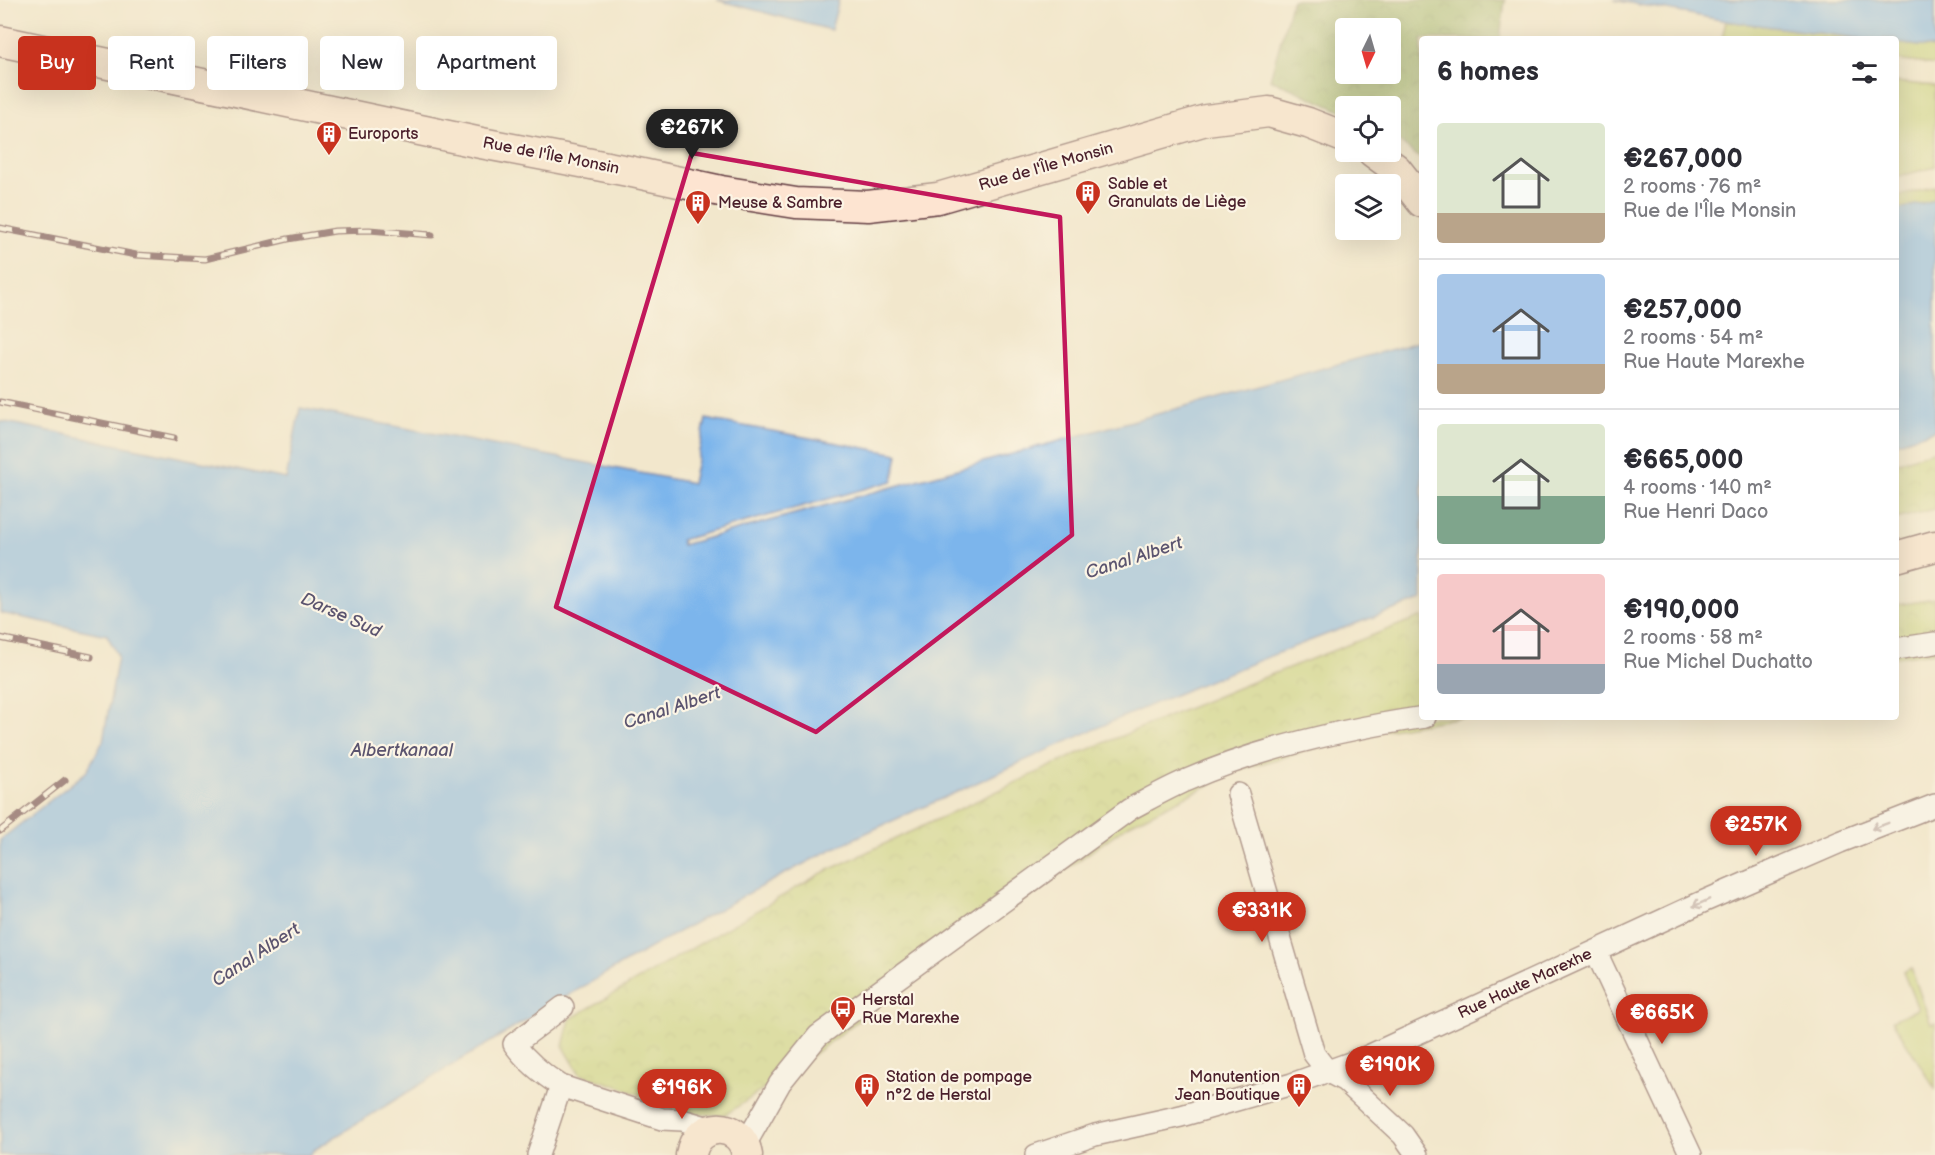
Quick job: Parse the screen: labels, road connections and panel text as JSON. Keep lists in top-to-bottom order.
{
  "streets": {
    "street": ["Rue de l'Île Monsin", "Rue Haute Marexhe"]
  },
  "one_way": ["Rue Haute Marexhe"],
  "water": ["Canal Albert", "Darse Sud", "Albertkanaal"],
  "places": {
    "building": [
      "Euroports",
      "Sable et Granulats de Liège",
      "Meuse & Sambre",
      "Station de pompage n°2 de Herstal",
      "Manutention Jean Boutique"
    ],
    "bus stop": ["Herstal Rue Marexhe"]
  },
  "north": "bottom",
  "page": {
    "chip": [
      "Buy",
      "Rent",
      "Filters",
      "New",
      "Apartment"
    ],
    "heading": "6 homes",
    "list": [
      {
        "name": "€267,000",
        "note": "2 rooms · 76 m² · Rue de l'Île Monsin"
      },
      {
        "name": "€257,000",
        "note": "2 rooms · 54 m² · Rue Haute Marexhe"
      },
      {
        "name": "€665,000",
        "note": "4 rooms · 140 m² · Rue Henri Daco"
      },
      {
        "name": "€190,000",
        "note": "2 rooms · 58 m² · Rue Michel Duchatto"
      }
    ],
    "price": [
      "€267K",
      "€257K",
      "€331K",
      "€665K",
      "€190K",
      "€196K"
    ]
  }
}
